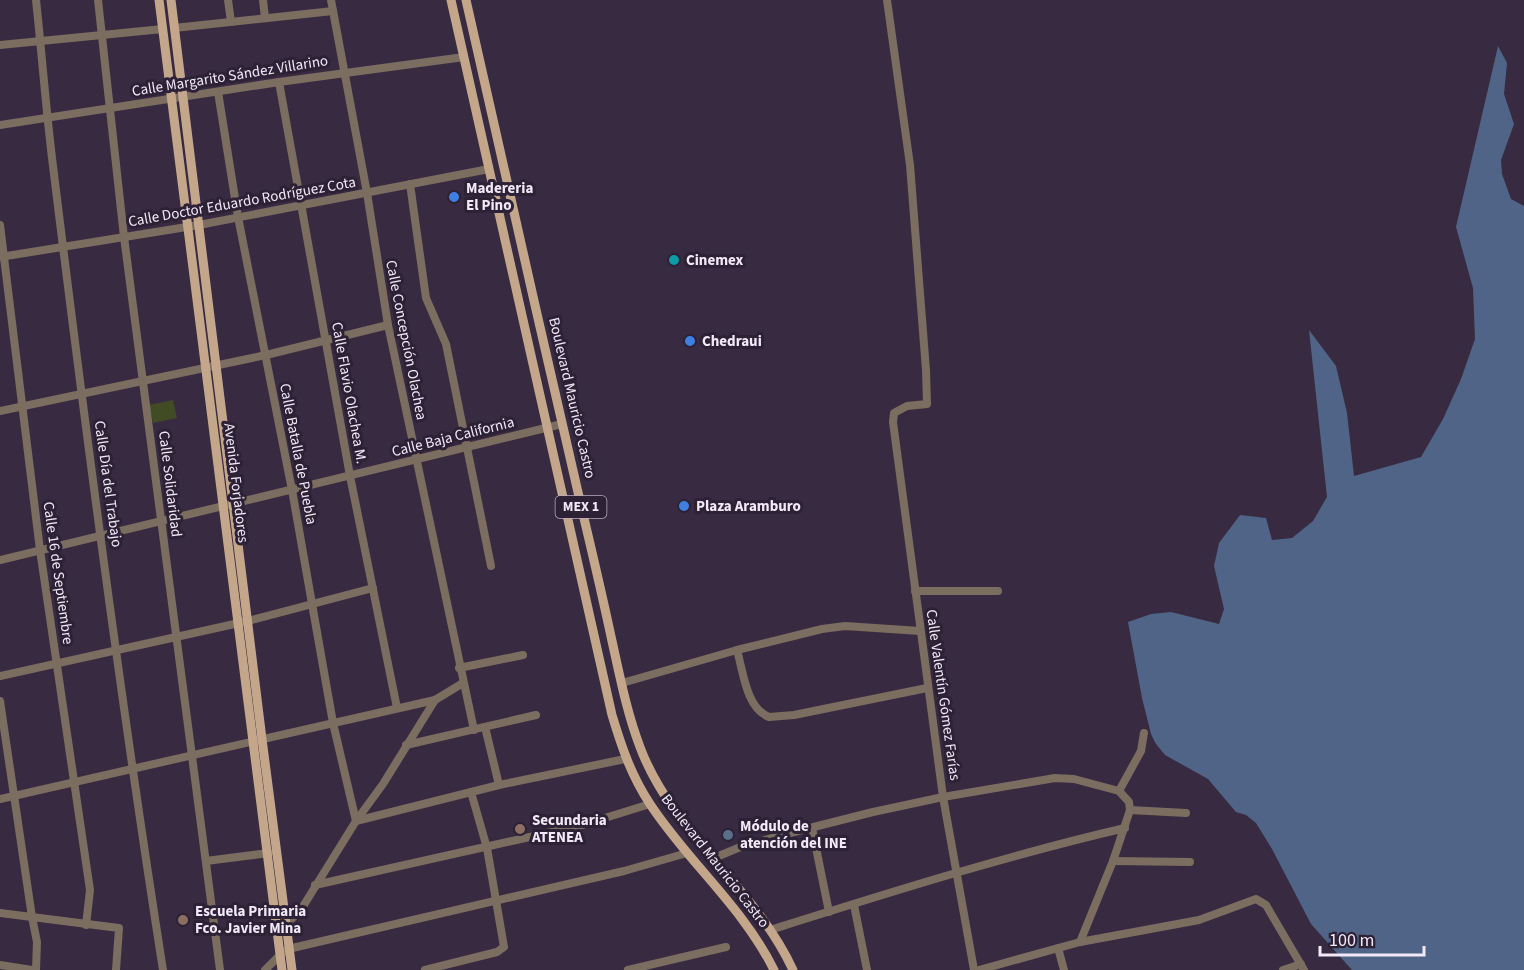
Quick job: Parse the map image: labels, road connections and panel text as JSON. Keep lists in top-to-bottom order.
{
  "streets": {
    "main road": ["Boulevard Mauricio Castro", "Avenida Forjadores", "MEX 1"],
    "street": [
      "Calle Margarito Sández Villarino",
      "Calle Doctor Eduardo Rodríguez Cota",
      "Calle Concepción Olachea",
      "Calle Flavio Olachea M.",
      "Calle Baja California",
      "Calle Batalla de Puebla",
      "Calle Día del Trabajo",
      "Calle Solidaridad",
      "Calle 16 de Septiembre",
      "Calle Valentín Gómez Farías"
    ]
  },
  "crossings": [
    ["Calle Margarito Sández Villarino", "Calle Concepción Olachea"],
    ["Calle Margarito Sández Villarino", "Calle Flavio Olachea M."],
    ["Calle Margarito Sández Villarino", "Boulevard Mauricio Castro"],
    ["Calle Margarito Sández Villarino", "Calle Batalla de Puebla"],
    ["Calle Margarito Sández Villarino", "Avenida Forjadores"],
    ["Calle Margarito Sández Villarino", "Calle Día del Trabajo"],
    ["Calle Margarito Sández Villarino", "Calle Solidaridad"],
    ["Calle Doctor Eduardo Rodríguez Cota", "Calle Concepción Olachea"],
    ["Calle Doctor Eduardo Rodríguez Cota", "Calle Flavio Olachea M."],
    ["Calle Doctor Eduardo Rodríguez Cota", "Boulevard Mauricio Castro"],
    ["Calle Doctor Eduardo Rodríguez Cota", "Calle Batalla de Puebla"],
    ["Calle Doctor Eduardo Rodríguez Cota", "Avenida Forjadores"],
    ["Calle Doctor Eduardo Rodríguez Cota", "Calle Día del Trabajo"],
    ["Calle Doctor Eduardo Rodríguez Cota", "Calle Solidaridad"],
    ["Calle Doctor Eduardo Rodríguez Cota", "Calle 16 de Septiembre"],
    ["Calle Concepción Olachea", "Calle Baja California"],
    ["Calle Flavio Olachea M.", "Calle Baja California"],
    ["Boulevard Mauricio Castro", "Calle Baja California"],
    ["Calle Baja California", "Calle Batalla de Puebla"],
    ["Calle Baja California", "Avenida Forjadores"],
    ["Calle Baja California", "Calle Día del Trabajo"],
    ["Calle Baja California", "Calle Solidaridad"],
    ["Calle Baja California", "Calle 16 de Septiembre"]
  ],
  "places": [
    "Madereria El Pino",
    "Cinemex",
    "Chedraui",
    "Plaza Aramburo",
    "Secundaria ATENEA",
    "Módulo de atención del INE",
    "Escuela Primaria Fco. Javier Mina"
  ],
  "scale_bar": "100 m"
}
